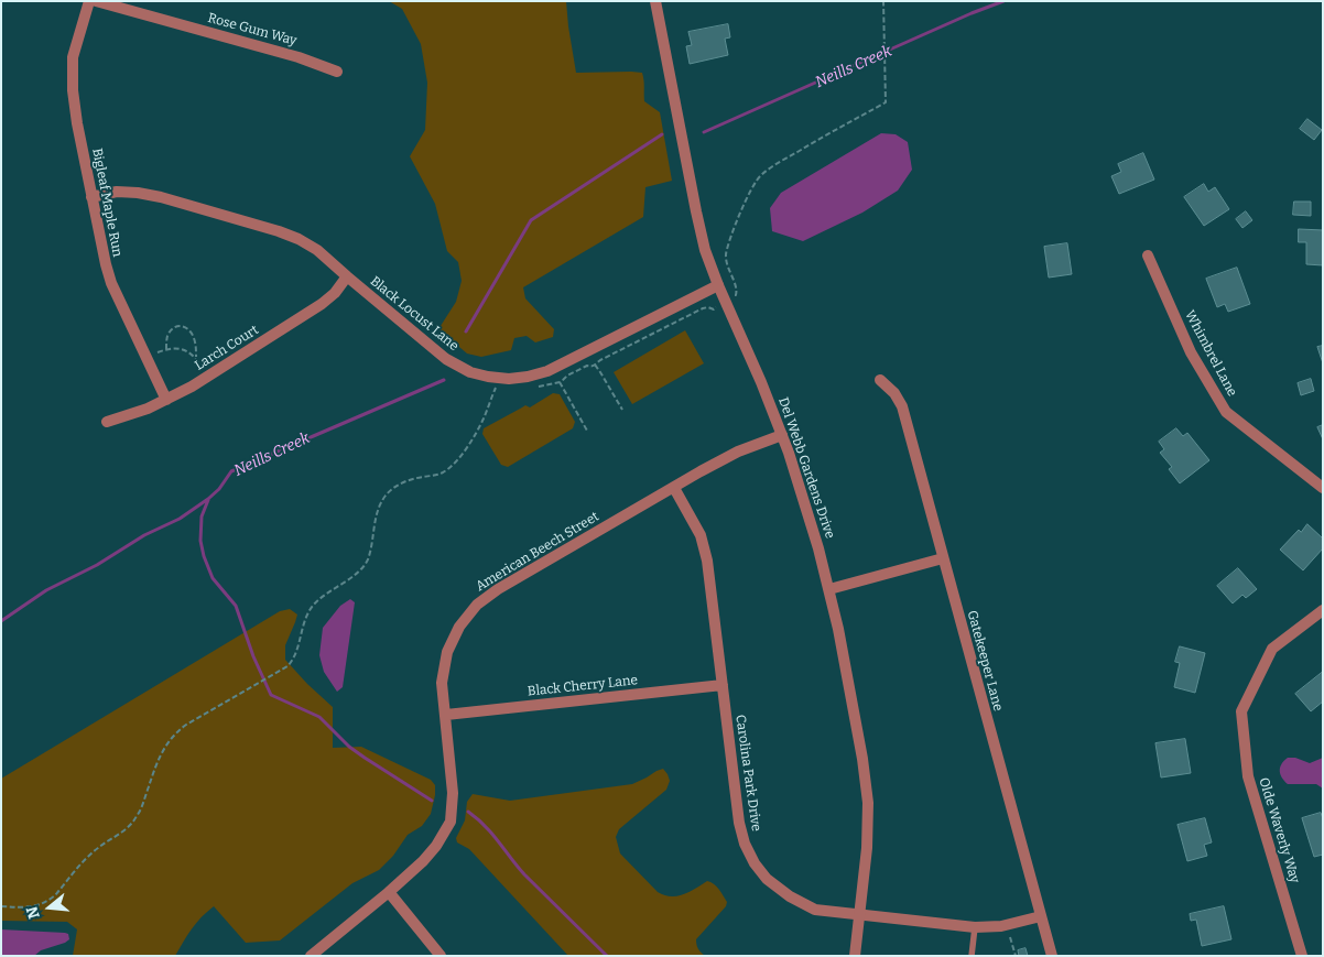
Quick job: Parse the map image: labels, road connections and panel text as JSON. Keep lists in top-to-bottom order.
{
  "streets": {
    "street": [
      "Rose Gum Way",
      "Bigleaf Maple Run",
      "Black Locust Lane",
      "Larch Court",
      "Whimbrel Lane",
      "Del Webb Gardens Drive",
      "American Beech Street",
      "Gatekeeper Lane",
      "Black Cherry Lane",
      "Carolina Park Drive",
      "Olde Waverly Way"
    ]
  },
  "crossings": [
    ["Bigleaf Maple Run", "Black Locust Lane"],
    ["Bigleaf Maple Run", "Larch Court"],
    ["Black Locust Lane", "Larch Court"],
    ["Black Locust Lane", "Del Webb Gardens Drive"],
    ["Del Webb Gardens Drive", "American Beech Street"],
    ["Del Webb Gardens Drive", "Carolina Park Drive"],
    ["American Beech Street", "Black Cherry Lane"],
    ["American Beech Street", "Carolina Park Drive"],
    ["Gatekeeper Lane", "Carolina Park Drive"],
    ["Black Cherry Lane", "Carolina Park Drive"]
  ],
  "water": ["Neills Creek"],
  "north": "left"
}
